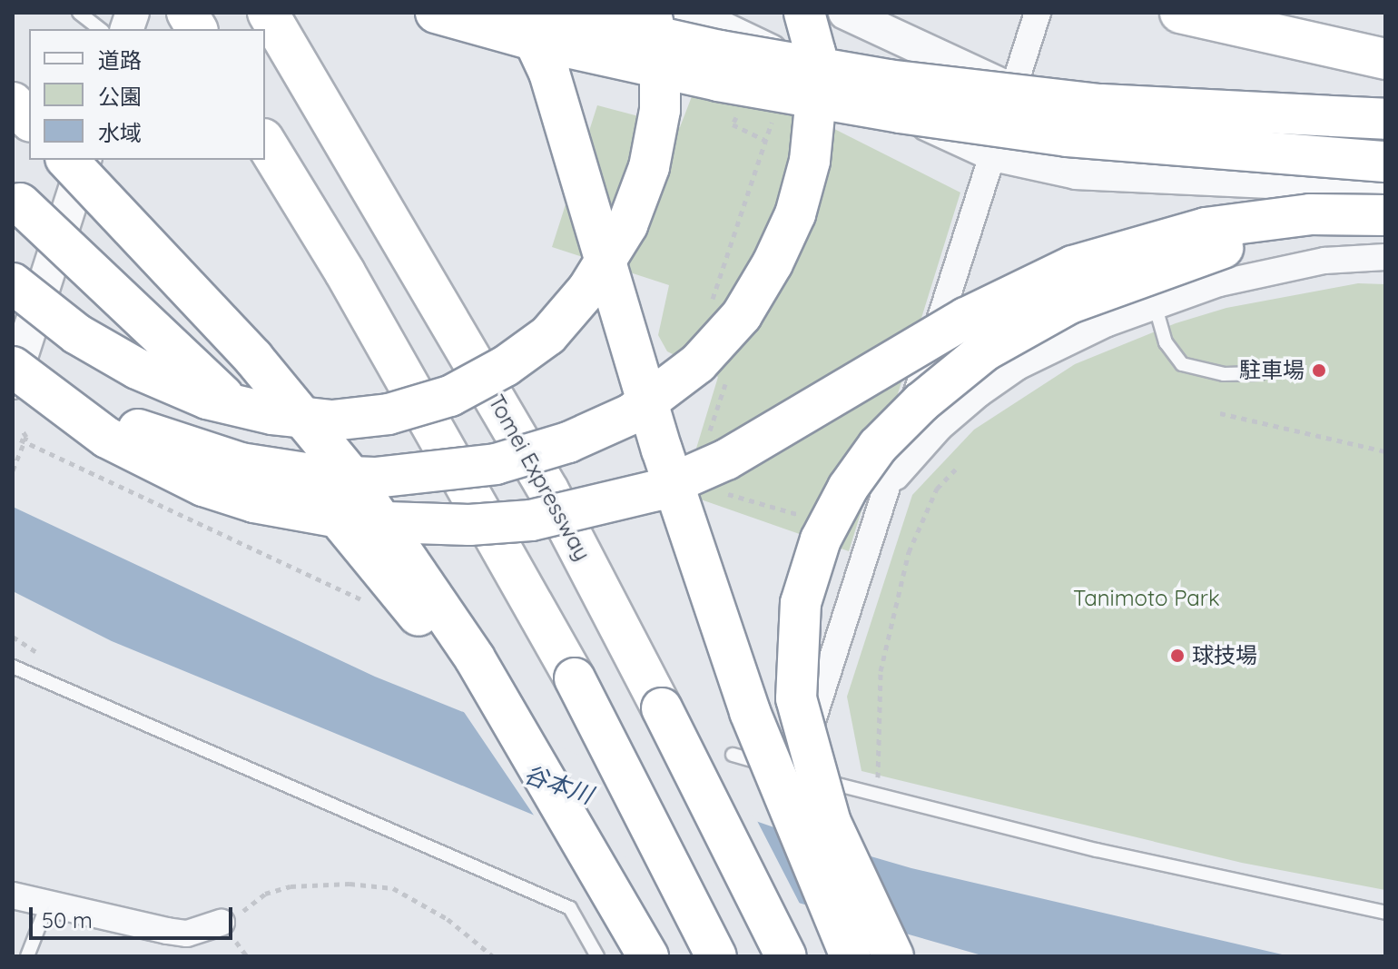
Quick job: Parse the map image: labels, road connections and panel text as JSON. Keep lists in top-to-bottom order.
{
  "streets": {
    "highway": ["Tomei Expressway"]
  },
  "water": ["谷本川"],
  "parks": ["Tanimoto Park"],
  "places": ["駐車場", "球技場"],
  "legend": ["道路", "公園", "水域"],
  "scale_bar": "50 m"
}
